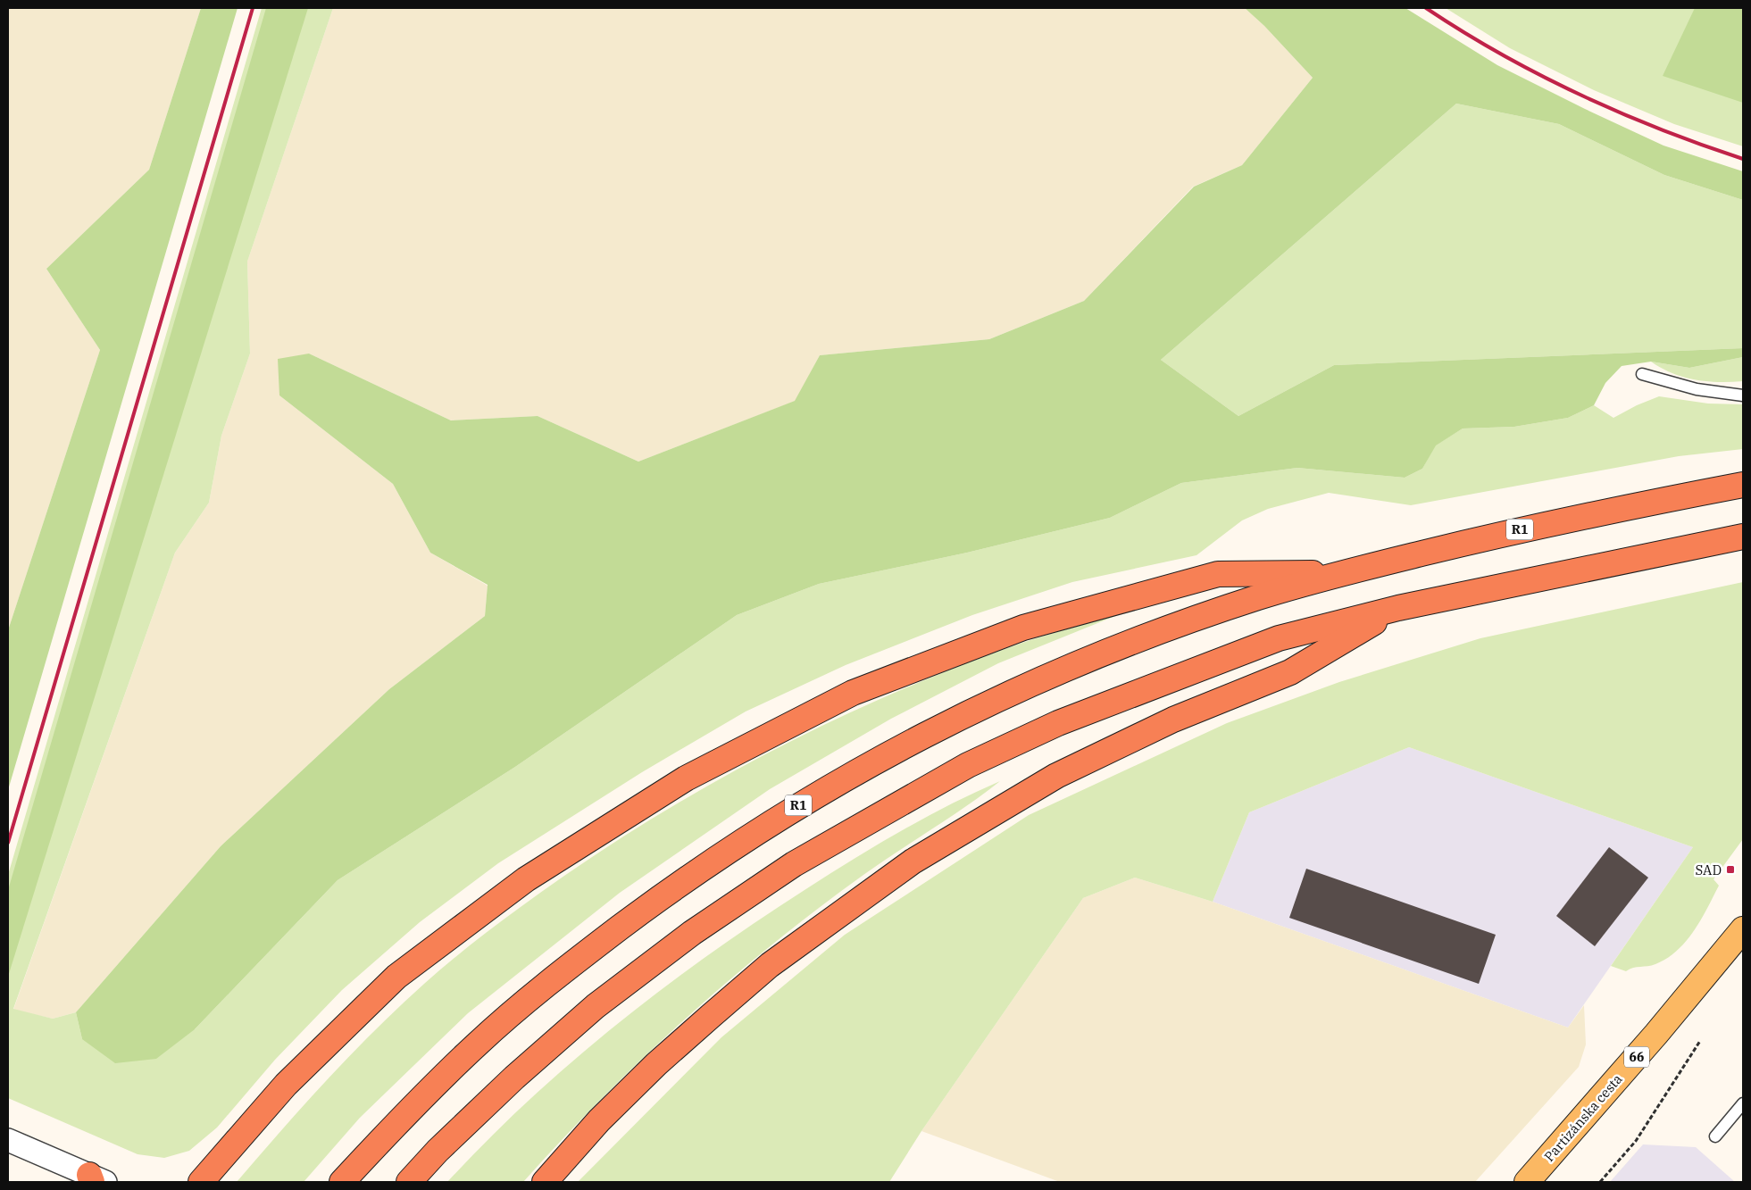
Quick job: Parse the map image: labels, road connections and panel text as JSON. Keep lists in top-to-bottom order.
{
  "streets": {
    "highway": ["R1"],
    "main road": ["66", "Partizánska cesta"]
  },
  "places": {
    "transit": ["SAD"]
  }
}
